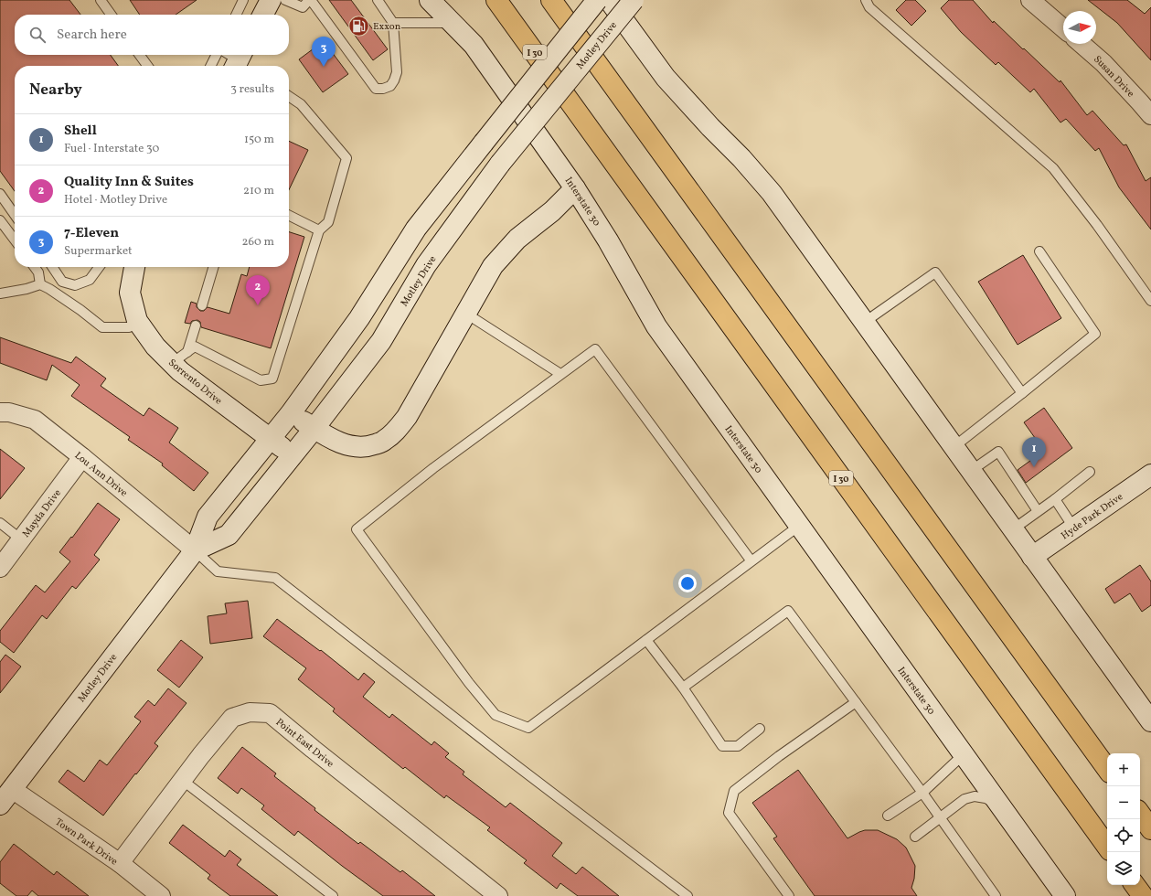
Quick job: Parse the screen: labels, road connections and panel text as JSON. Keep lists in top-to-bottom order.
{
  "streets": {
    "highway": ["I 30"],
    "main road": [
      "Motley Drive",
      "Interstate 30",
      "Sorrento Drive",
      "Hyde Park Drive"
    ],
    "street": [
      "Susan Drive",
      "Lou Ann Drive",
      "Mayda Drive",
      "Point East Drive",
      "Town Park Drive"
    ]
  },
  "crossings": [
    ["Motley Drive", "Sorrento Drive"],
    ["Motley Drive", "Lou Ann Drive"],
    ["Motley Drive", "Town Park Drive"],
    ["Lou Ann Drive", "Mayda Drive"],
    ["Point East Drive", "Town Park Drive"]
  ],
  "places": {
    "fuel station": ["Exxon"]
  },
  "north": "right",
  "page": {
    "search": "Search here",
    "pins": ["3", "2", "1"],
    "heading": ["Nearby", "3 results"],
    "list": [
      {
        "mark": "1",
        "name": "Shell",
        "note": "Fuel · Interstate 30",
        "value": "150 m"
      },
      {
        "mark": "2",
        "name": "Quality Inn & Suites",
        "note": "Hotel · Motley Drive",
        "value": "210 m"
      },
      {
        "mark": "3",
        "name": "7-Eleven",
        "note": "Supermarket",
        "value": "260 m"
      }
    ],
    "map_buttons": ["+", "−"]
  }
}
